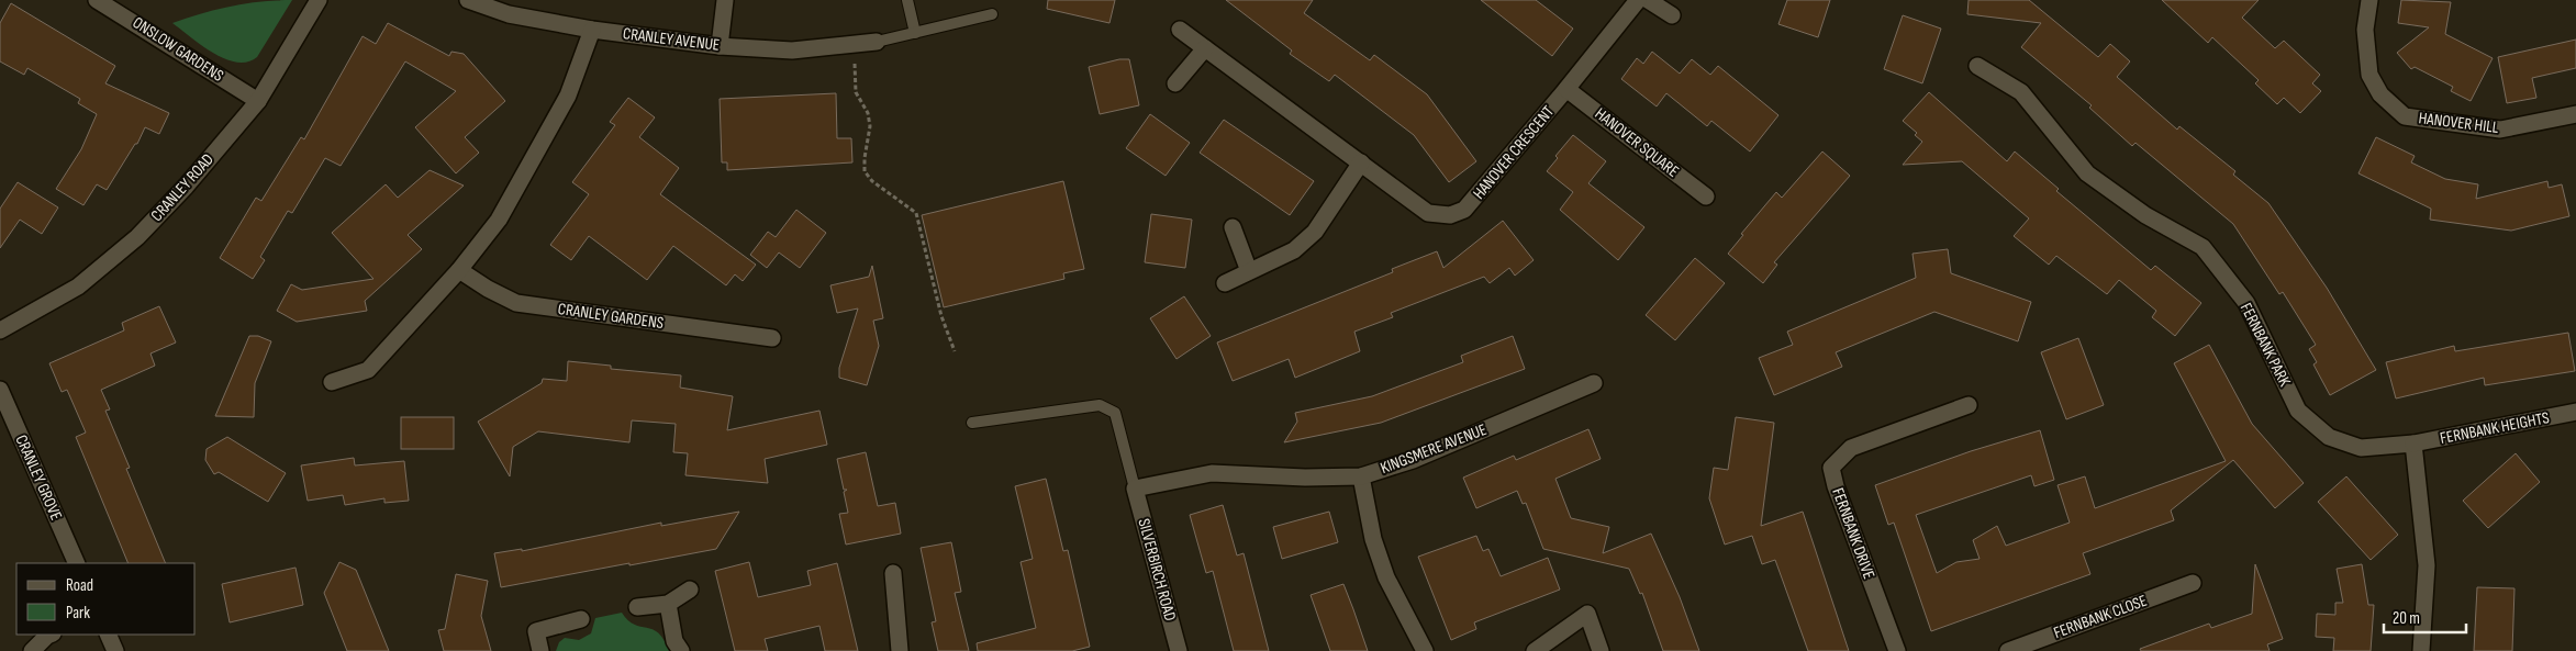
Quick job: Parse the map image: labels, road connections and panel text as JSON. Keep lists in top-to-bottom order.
{
  "streets": {
    "street": [
      "CRANLEY AVENUE",
      "ONSLOW GARDENS",
      "HANOVER HILL",
      "HANOVER SQUARE",
      "HANOVER CRESCENT",
      "CRANLEY ROAD",
      "CRANLEY GARDENS",
      "FERNBANK PARK",
      "FERNBANK HEIGHTS",
      "KINGSMERE AVENUE",
      "CRANLEY GROVE",
      "FERNBANK DRIVE",
      "SILVERBIRCH ROAD",
      "FERNBANK CLOSE"
    ]
  },
  "crossings": [
    ["ONSLOW GARDENS", "CRANLEY ROAD"],
    ["HANOVER SQUARE", "HANOVER CRESCENT"],
    ["FERNBANK PARK", "FERNBANK HEIGHTS"],
    ["KINGSMERE AVENUE", "SILVERBIRCH ROAD"]
  ],
  "legend": ["Road", "Park"],
  "scale_bar": "20 m"
}
